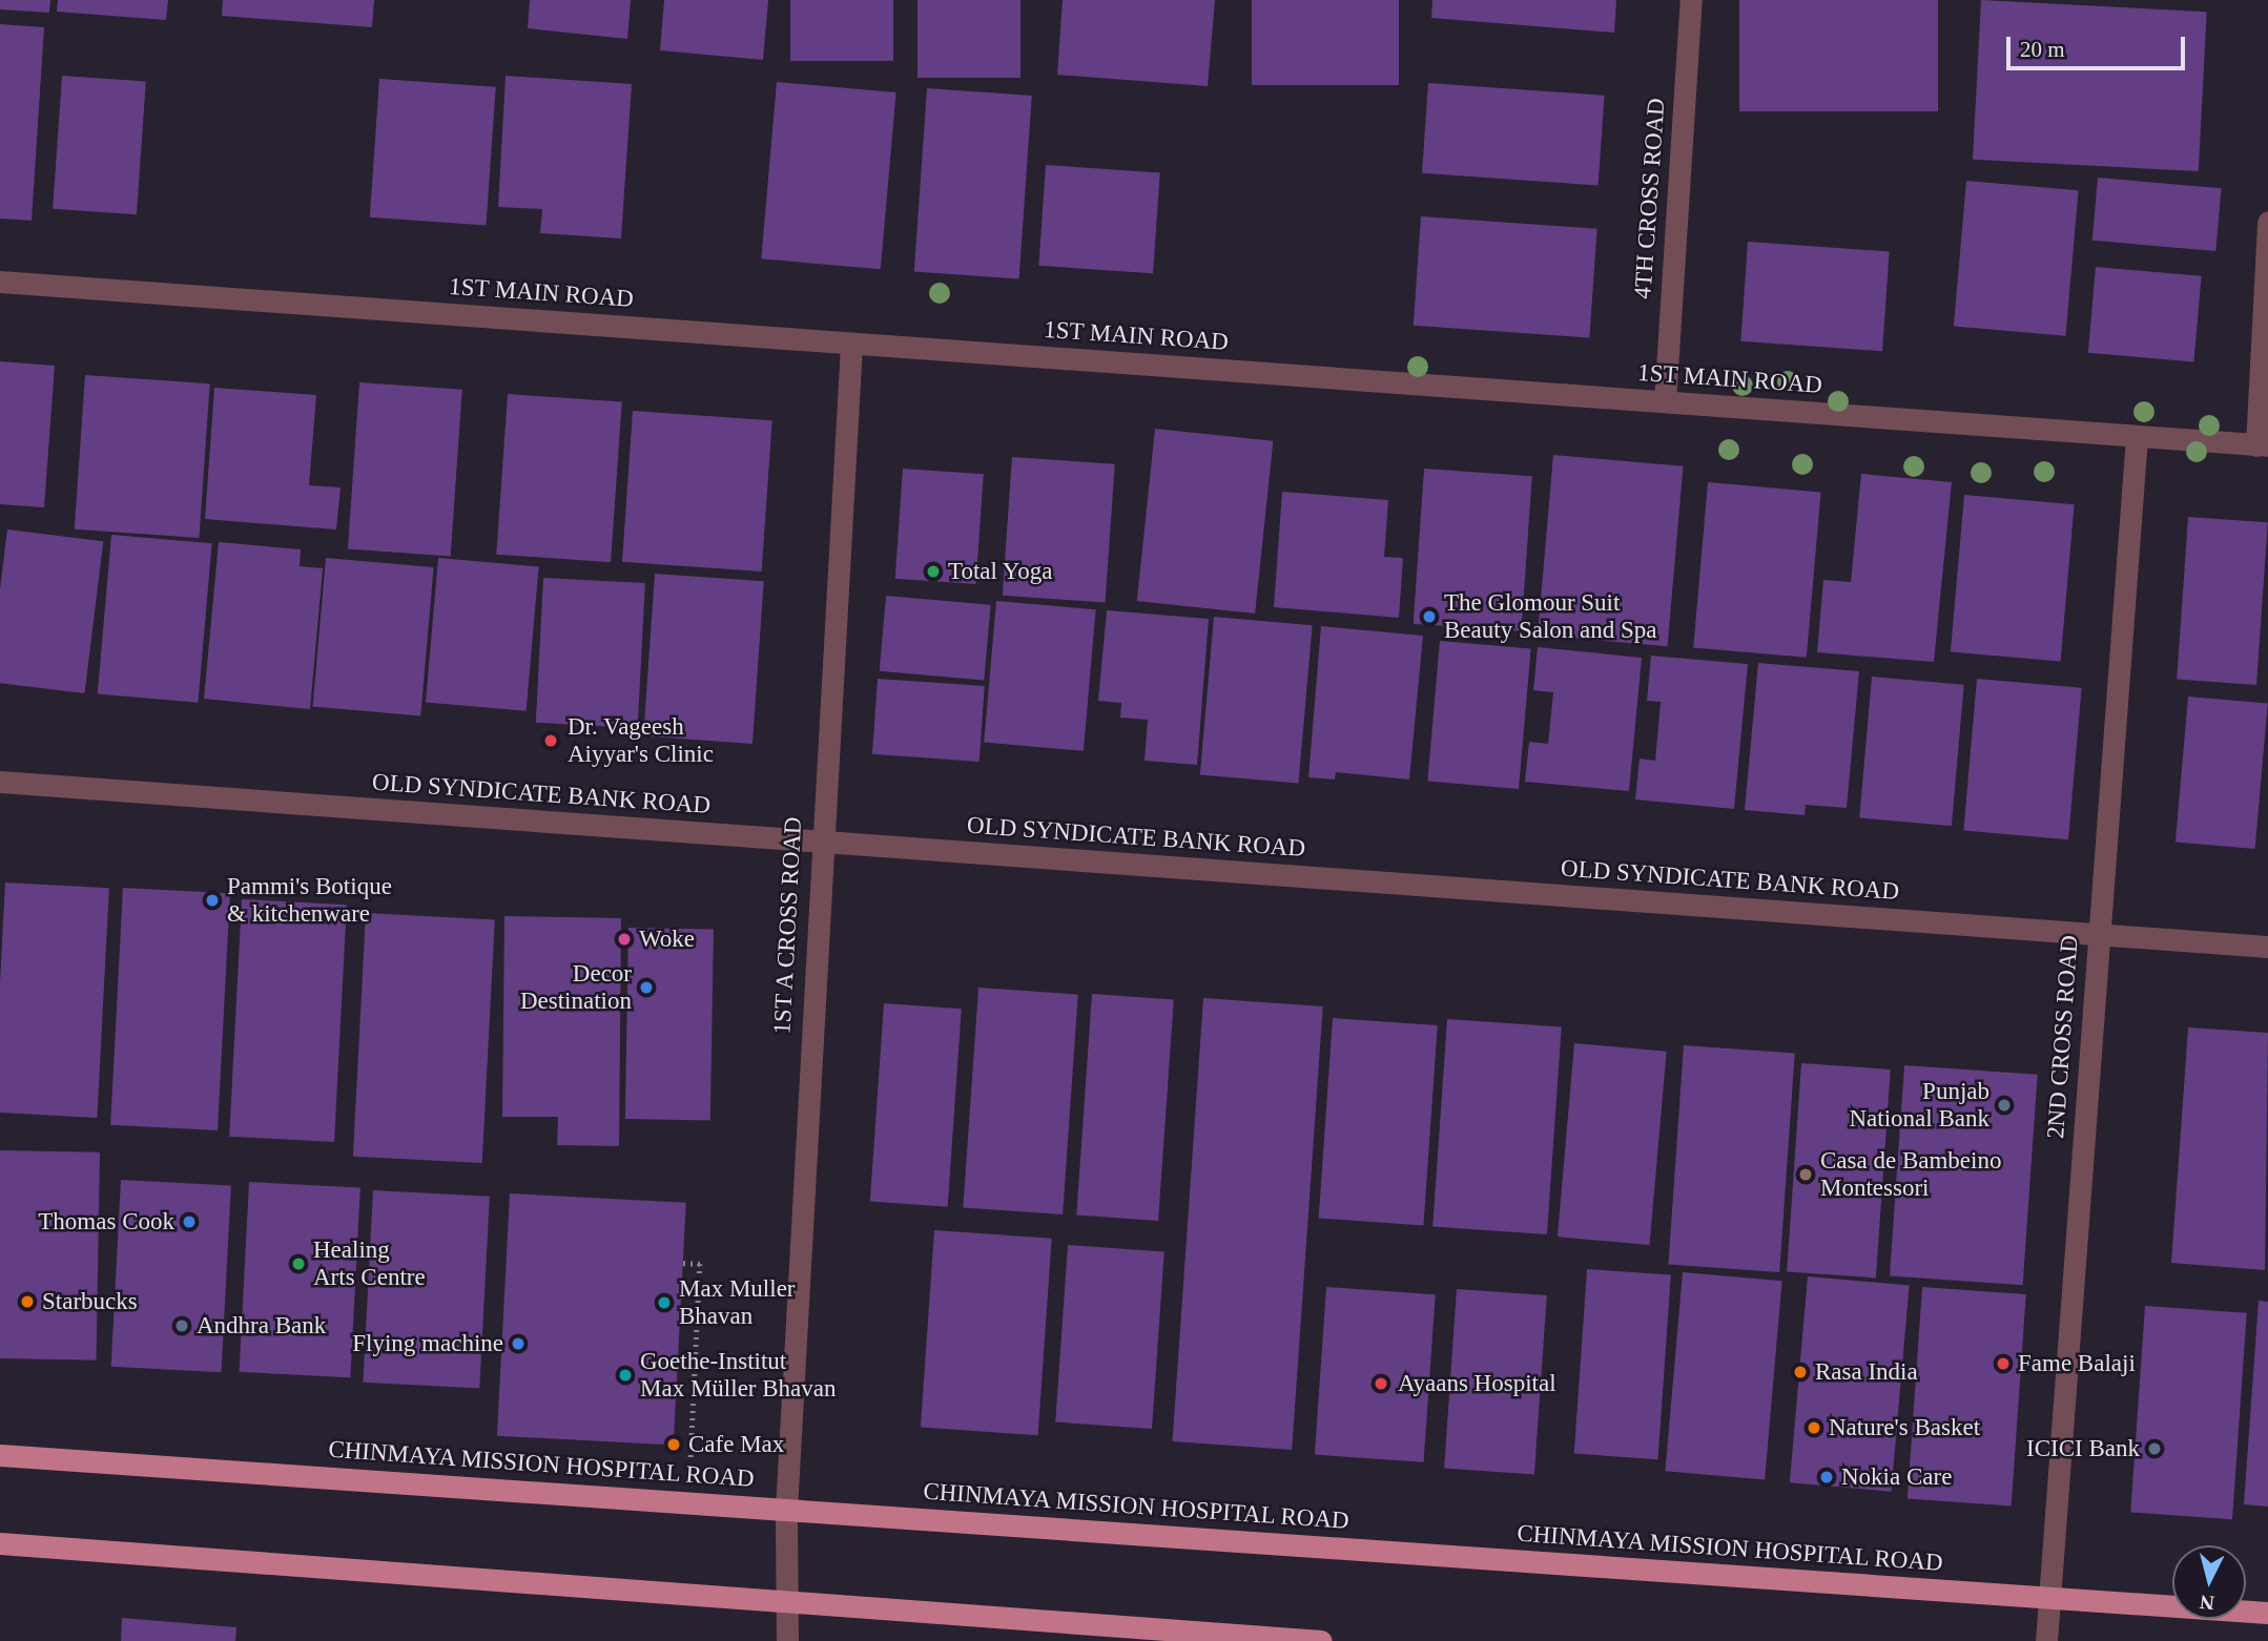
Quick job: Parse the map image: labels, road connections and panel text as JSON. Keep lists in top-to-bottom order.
{
  "streets": {
    "main road": ["CHINMAYA MISSION HOSPITAL ROAD"],
    "street": [
      "4TH CROSS ROAD",
      "1ST MAIN ROAD",
      "OLD SYNDICATE BANK ROAD",
      "1ST A CROSS ROAD",
      "2ND CROSS ROAD"
    ]
  },
  "crossings": [
    ["4TH CROSS ROAD", "1ST MAIN ROAD"],
    ["1ST MAIN ROAD", "1ST A CROSS ROAD"],
    ["1ST MAIN ROAD", "2ND CROSS ROAD"],
    ["OLD SYNDICATE BANK ROAD", "1ST A CROSS ROAD"],
    ["OLD SYNDICATE BANK ROAD", "2ND CROSS ROAD"],
    ["1ST A CROSS ROAD", "CHINMAYA MISSION HOSPITAL ROAD"],
    ["2ND CROSS ROAD", "CHINMAYA MISSION HOSPITAL ROAD"]
  ],
  "places": [
    "Total Yoga",
    "The Glomour Suit Beauty Salon and Spa",
    "Dr. Vageesh Aiyyar's Clinic",
    "Pammi's Botique & kitchenware",
    "Woke",
    "Decor Destination",
    "Punjab National Bank",
    "Casa de Bambeino Montessori",
    "Thomas Cook",
    "Healing Arts Centre",
    "Starbucks",
    "Max Muller Bhavan",
    "Andhra Bank",
    "Flying machine",
    "Fame Balaji",
    "Rasa India",
    "Goethe-Institut Max Müller Bhavan",
    "Ayaans Hospital",
    "Nature's Basket",
    "Cafe Max",
    "ICICI Bank",
    "Nokia Care"
  ],
  "scale_bar": "20 m",
  "north": "bottom"
}
